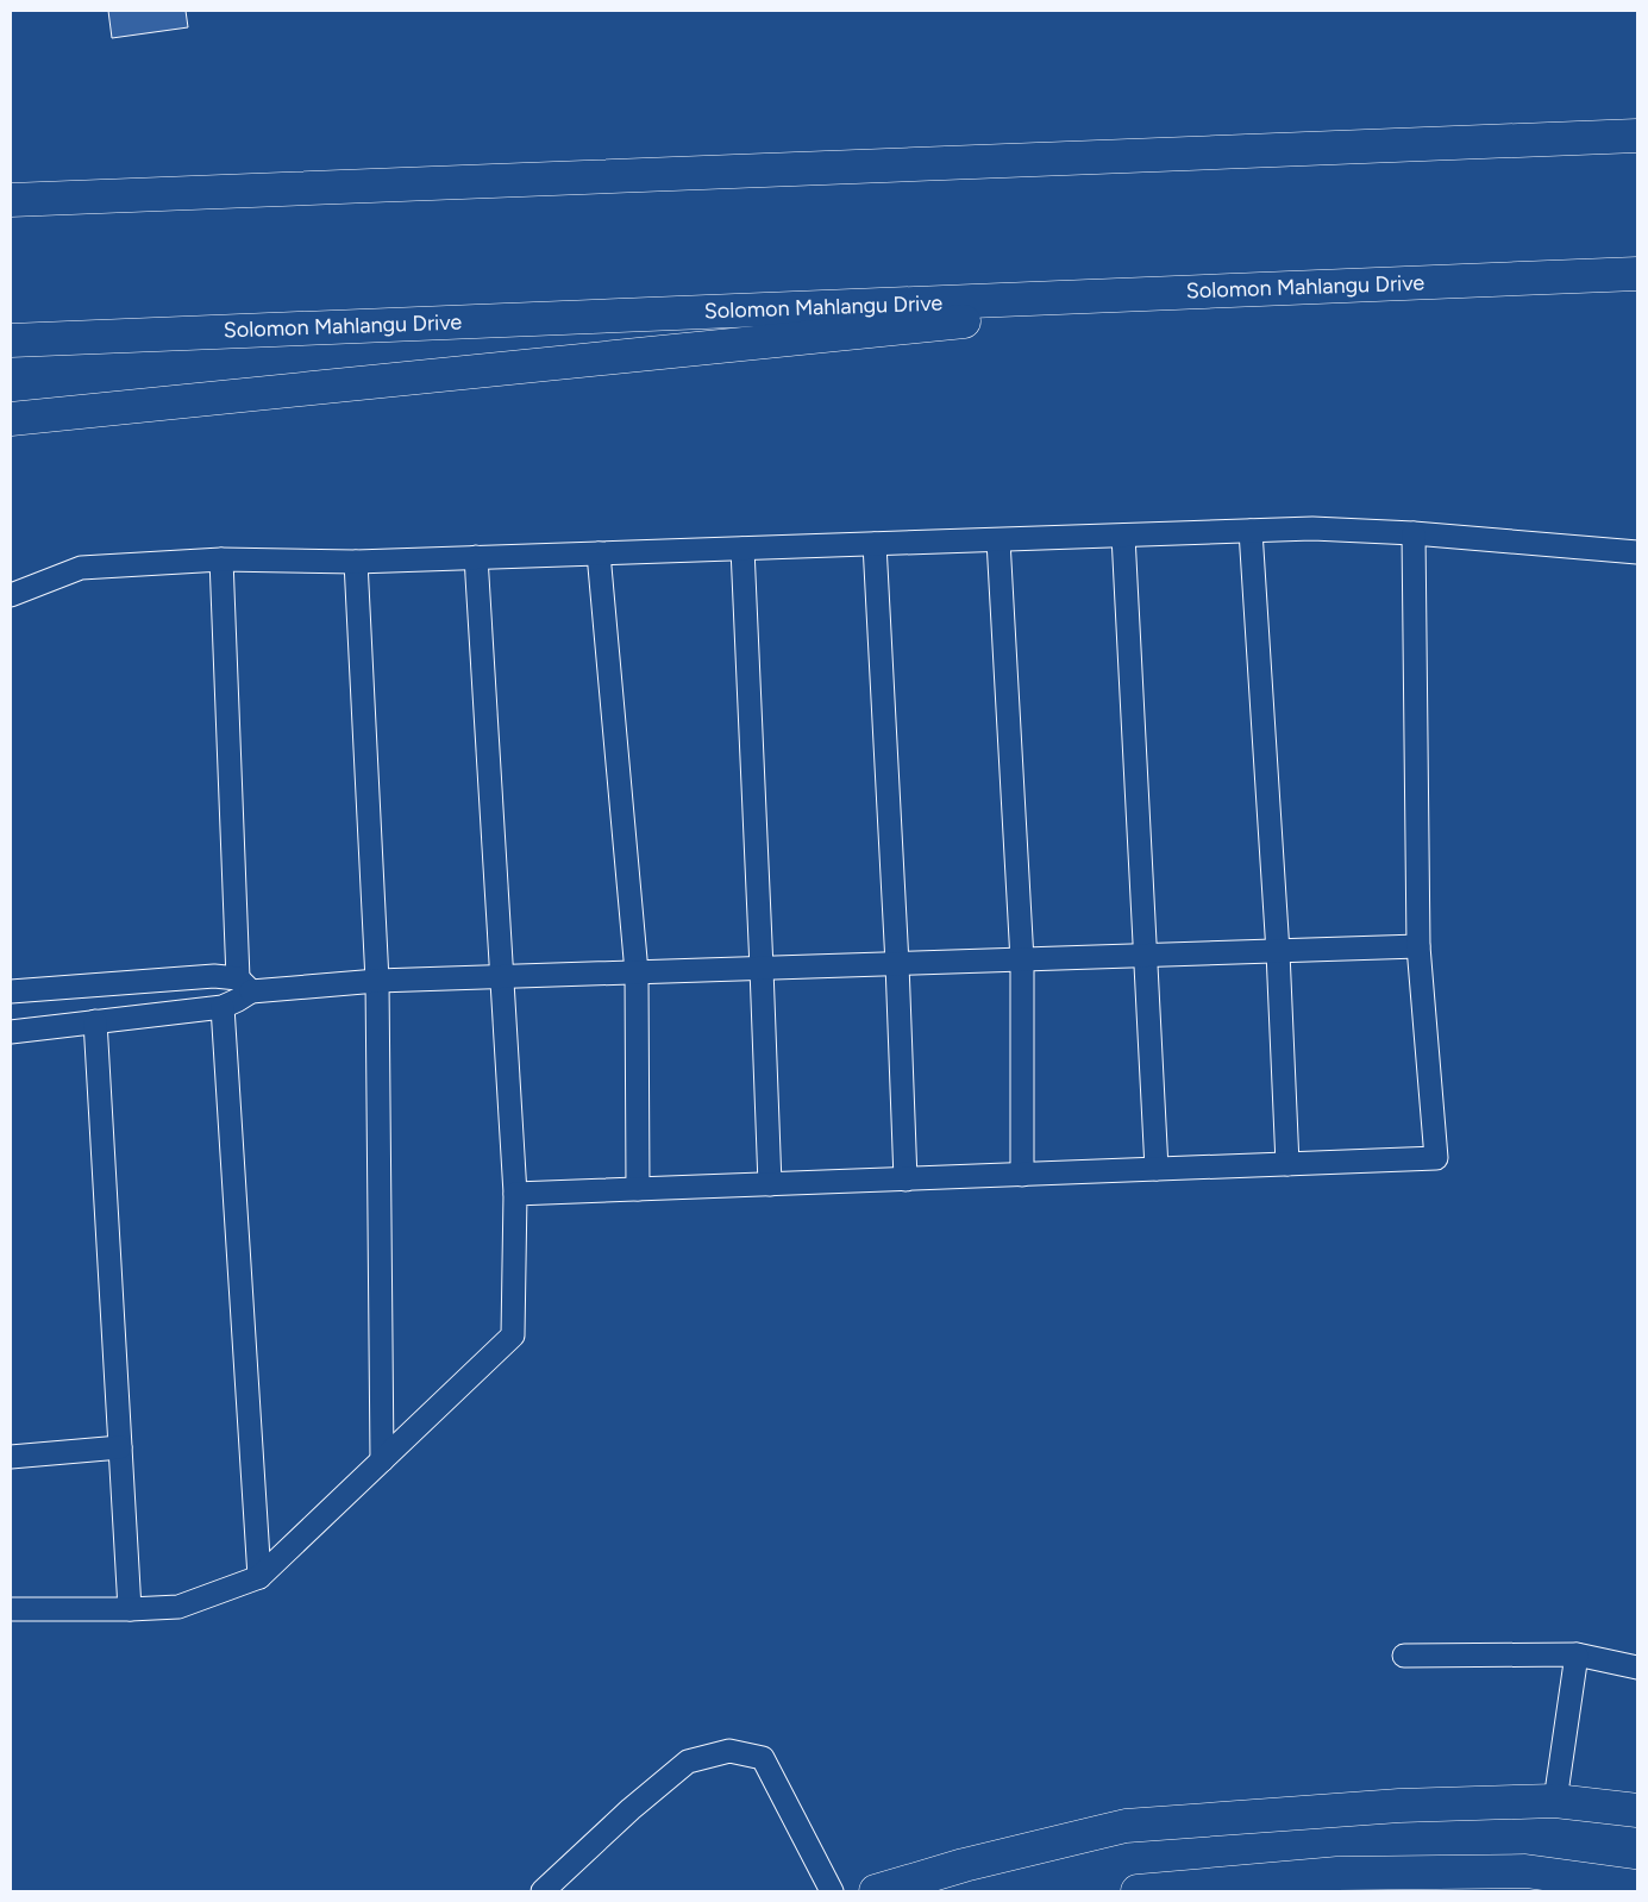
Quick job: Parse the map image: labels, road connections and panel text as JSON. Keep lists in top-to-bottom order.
{
  "streets": {
    "main road": ["Solomon Mahlangu Drive"]
  }
}
